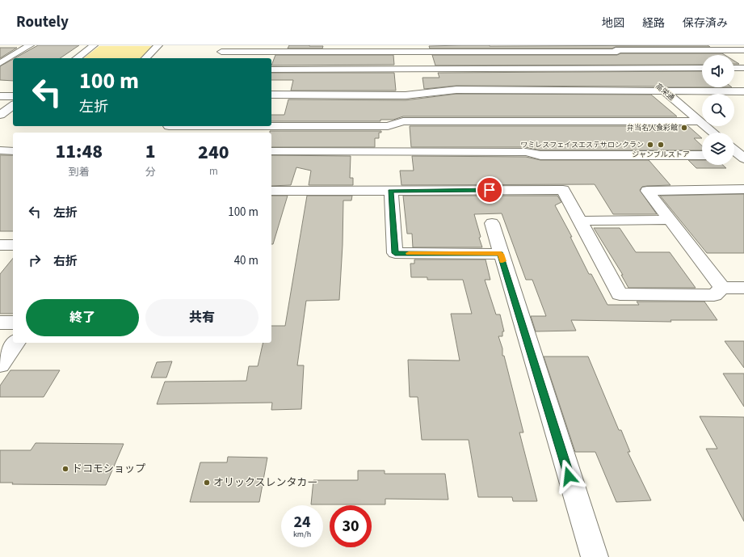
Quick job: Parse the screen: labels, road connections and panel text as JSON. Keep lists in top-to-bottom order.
{
  "streets": {
    "street": ["高栄通"]
  },
  "places": [
    "弁当名人食彩館",
    "ワミレスフェイスエステサロンクラン",
    "ジャンブルストア",
    "ドコモショップ",
    "オリックスレンタカー"
  ],
  "page": {
    "header": "Routely",
    "nav": ["地図", "経路", "保存済み"],
    "turn": ["100 m", "左折"],
    "eta": [
      "11:48",
      "到着",
      "1",
      "分",
      "240",
      "m"
    ],
    "list": [
      {
        "name": "左折",
        "value": "100 m"
      },
      {
        "name": "右折",
        "value": "40 m"
      }
    ],
    "buttons": ["終了", "共有"],
    "speed": "24 km/h",
    "limit": "30"
  }
}
